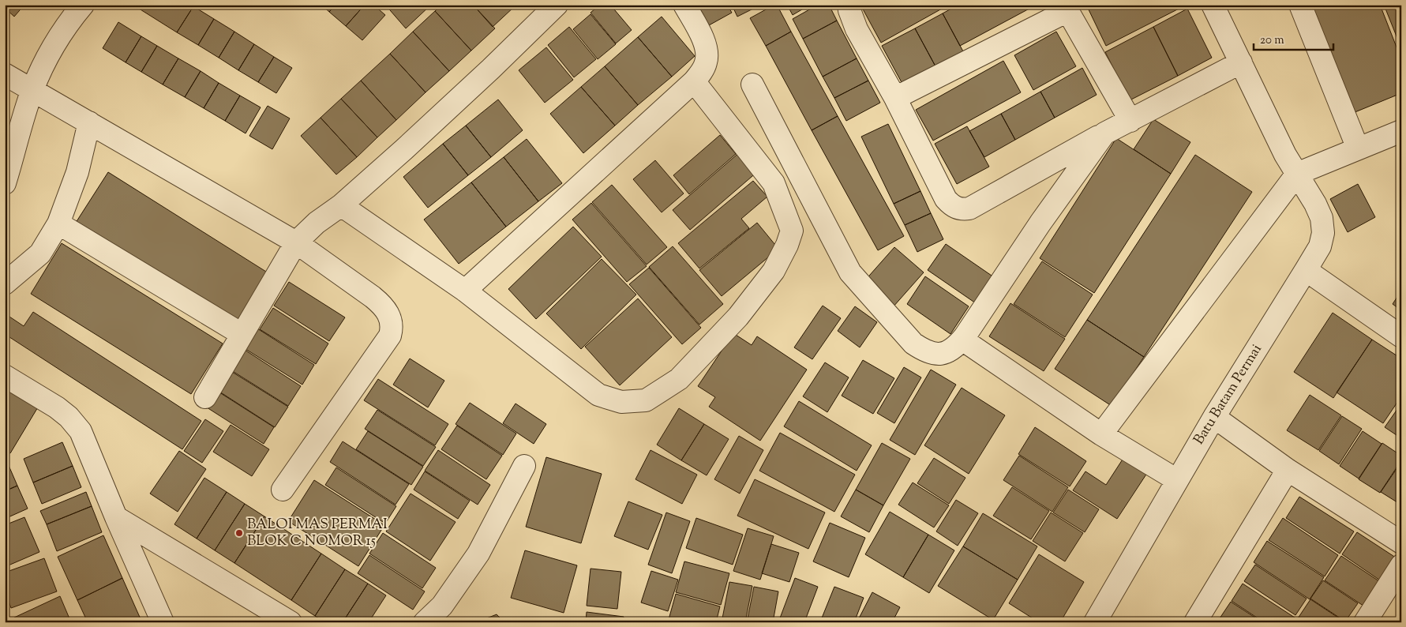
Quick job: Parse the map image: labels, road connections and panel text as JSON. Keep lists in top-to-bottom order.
{
  "streets": {
    "street": ["Batu Batam Permai"]
  },
  "places": ["BALOI MAS PERMAI BLOK C NOMOR 15"],
  "scale_bar": "20 m"
}
